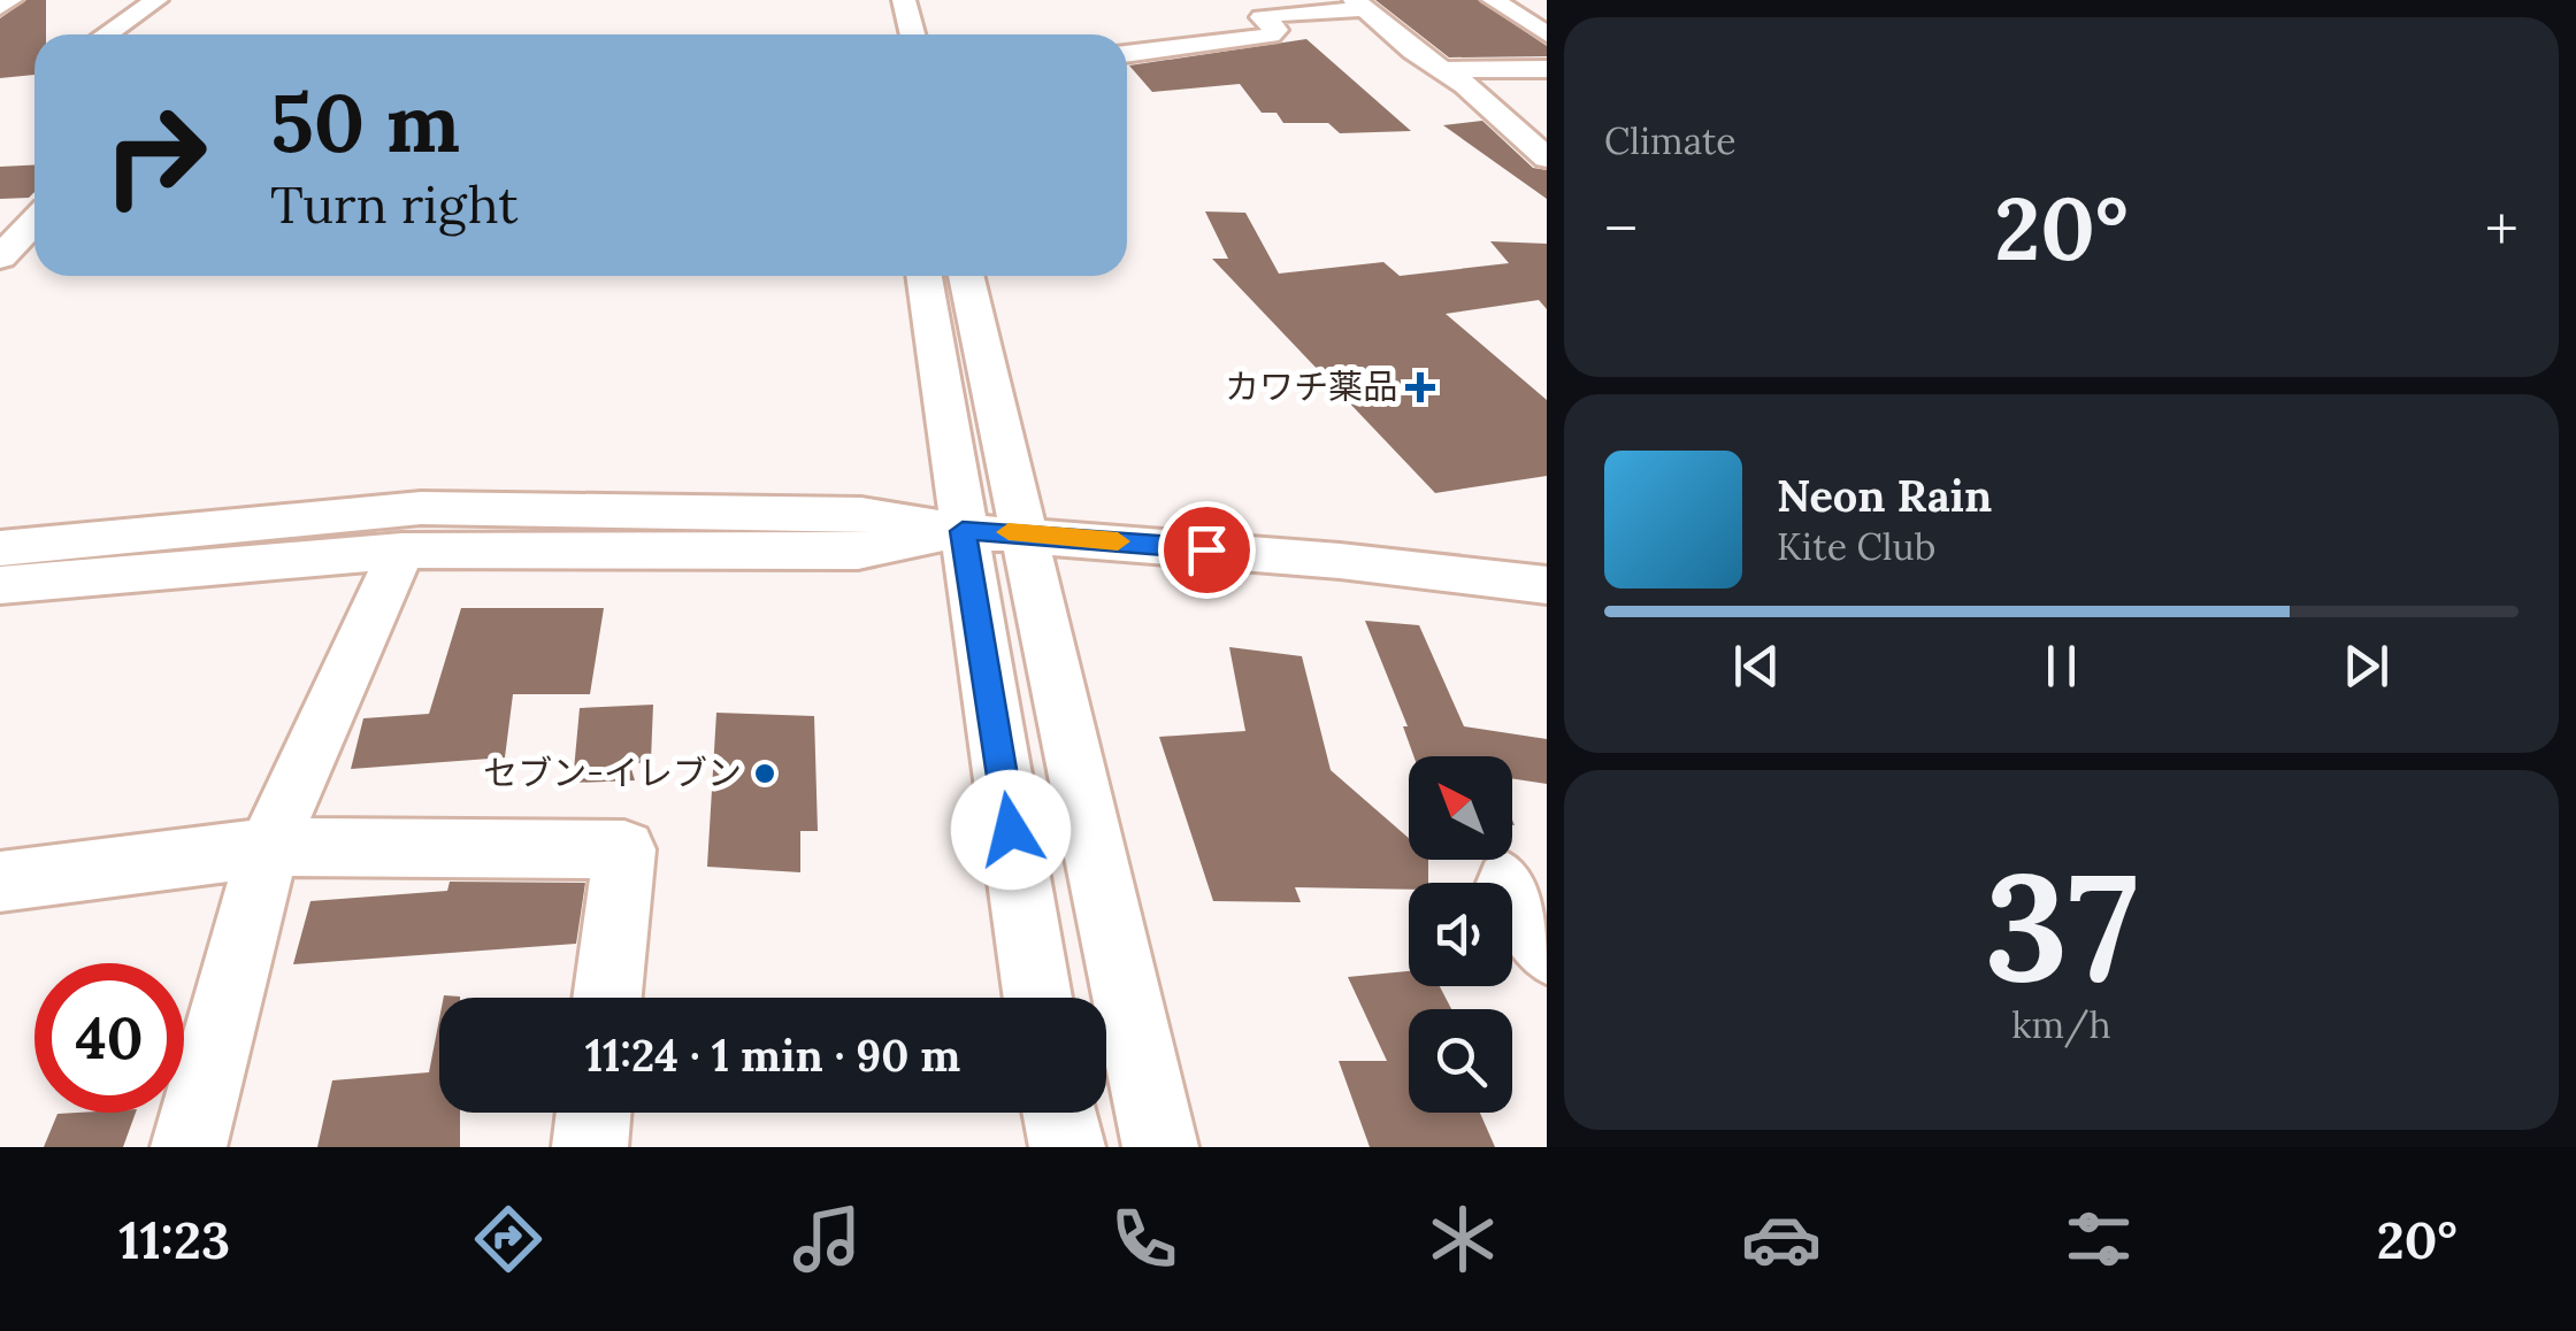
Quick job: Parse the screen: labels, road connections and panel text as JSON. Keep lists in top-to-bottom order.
{
  "places": {
    "health": ["カワチ薬品"],
    "other": ["セブン-イレブン"]
  },
  "north": "top left",
  "page": {
    "tile": [
      "Climate",
      ["37", "km/h"]
    ],
    "turn": ["50 m", "Turn right"],
    "heat": ["−", "20°", "+"],
    "song": ["Neon Rain", "Kite Club"],
    "limit": "40",
    "trip": "11:24 · 1 min · 90 m",
    "tabs": ["11:23", "20°"]
  }
}
